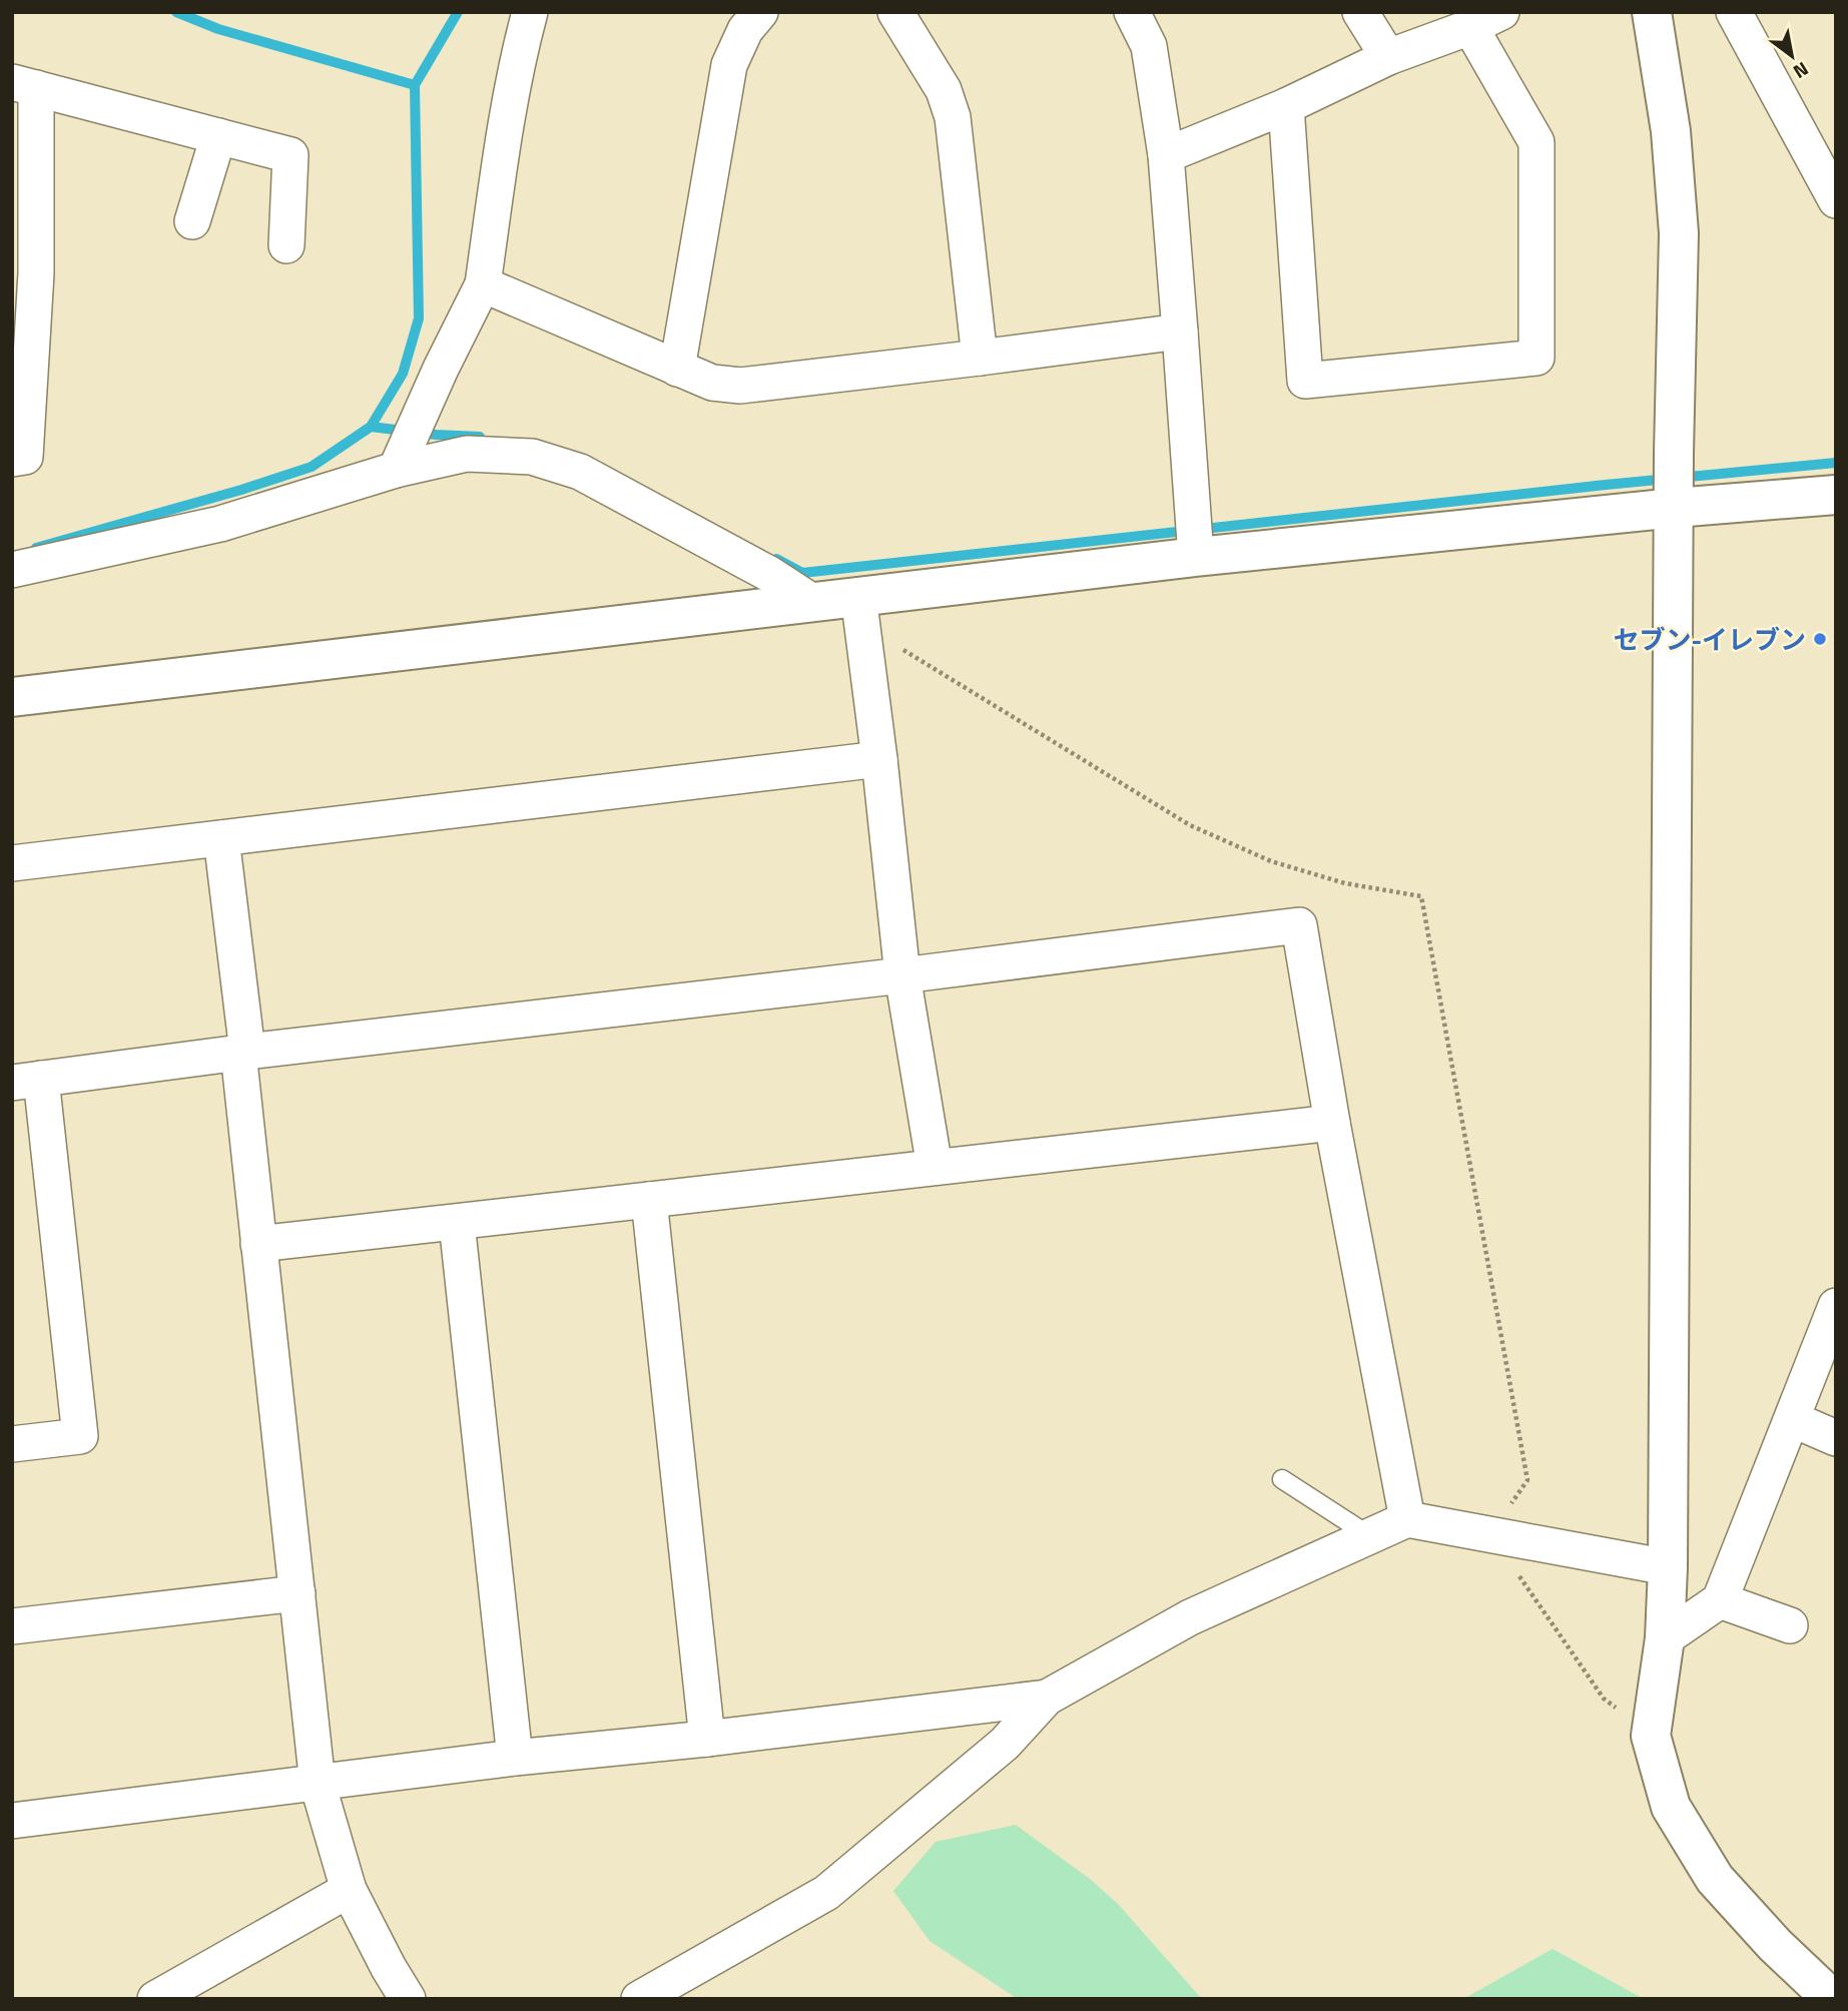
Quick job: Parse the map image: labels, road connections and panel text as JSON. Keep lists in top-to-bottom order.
{
  "places": ["セブン-イレブン"],
  "north": "bottom right"
}
